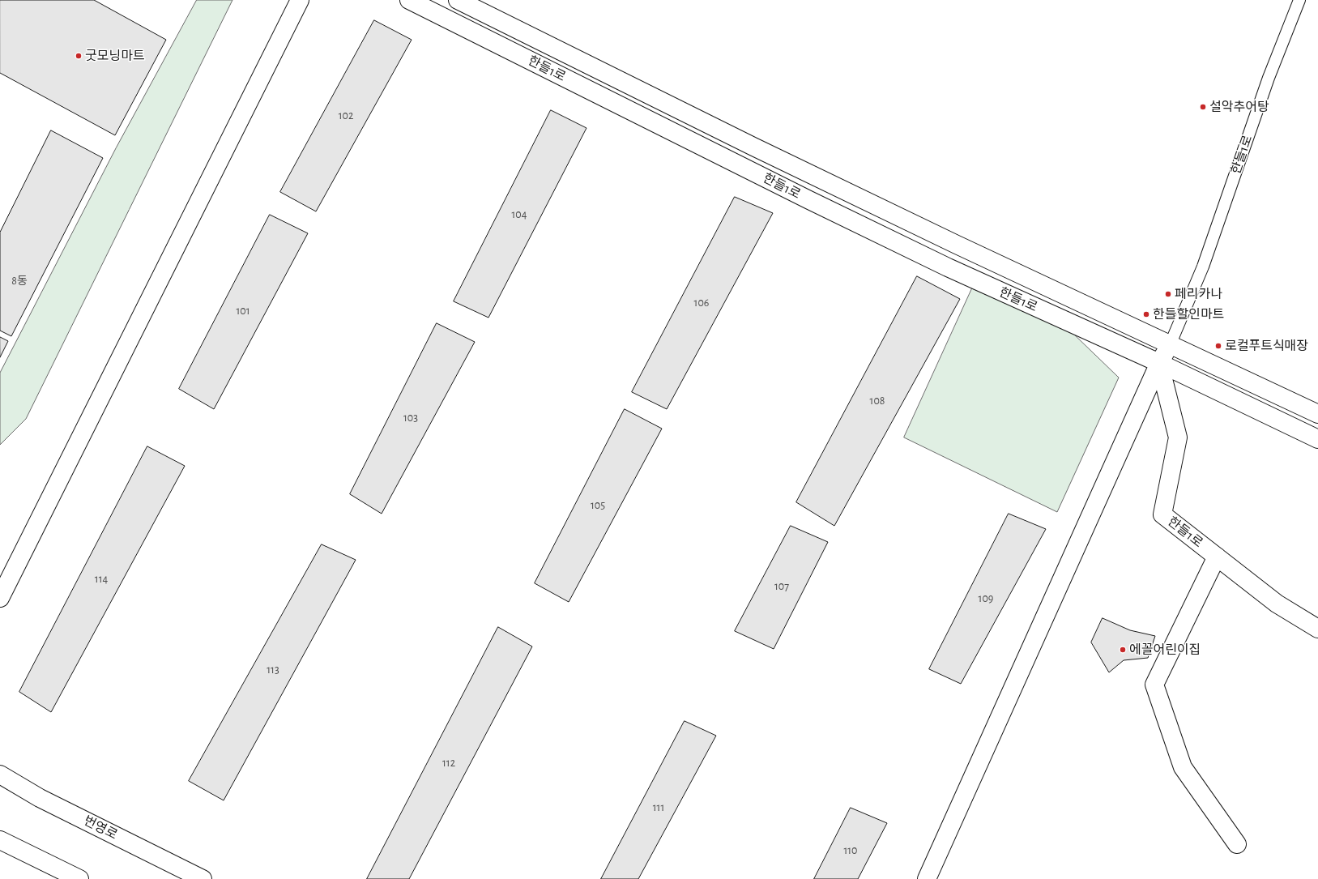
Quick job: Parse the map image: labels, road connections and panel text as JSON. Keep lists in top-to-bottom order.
{
  "streets": {
    "street": ["한들1로", "번영로"]
  },
  "places": [
    "굿모닝마트",
    "설악추어탕",
    "페리카나",
    "한들할인마트",
    "로컬푸트식매장",
    "에꼴어린이집"
  ],
  "house_numbers": [
    "102",
    "104",
    "8동",
    "106",
    "101",
    "108",
    "103",
    "105",
    "114",
    "107",
    "109",
    "113",
    "112",
    "111",
    "110"
  ]
}
